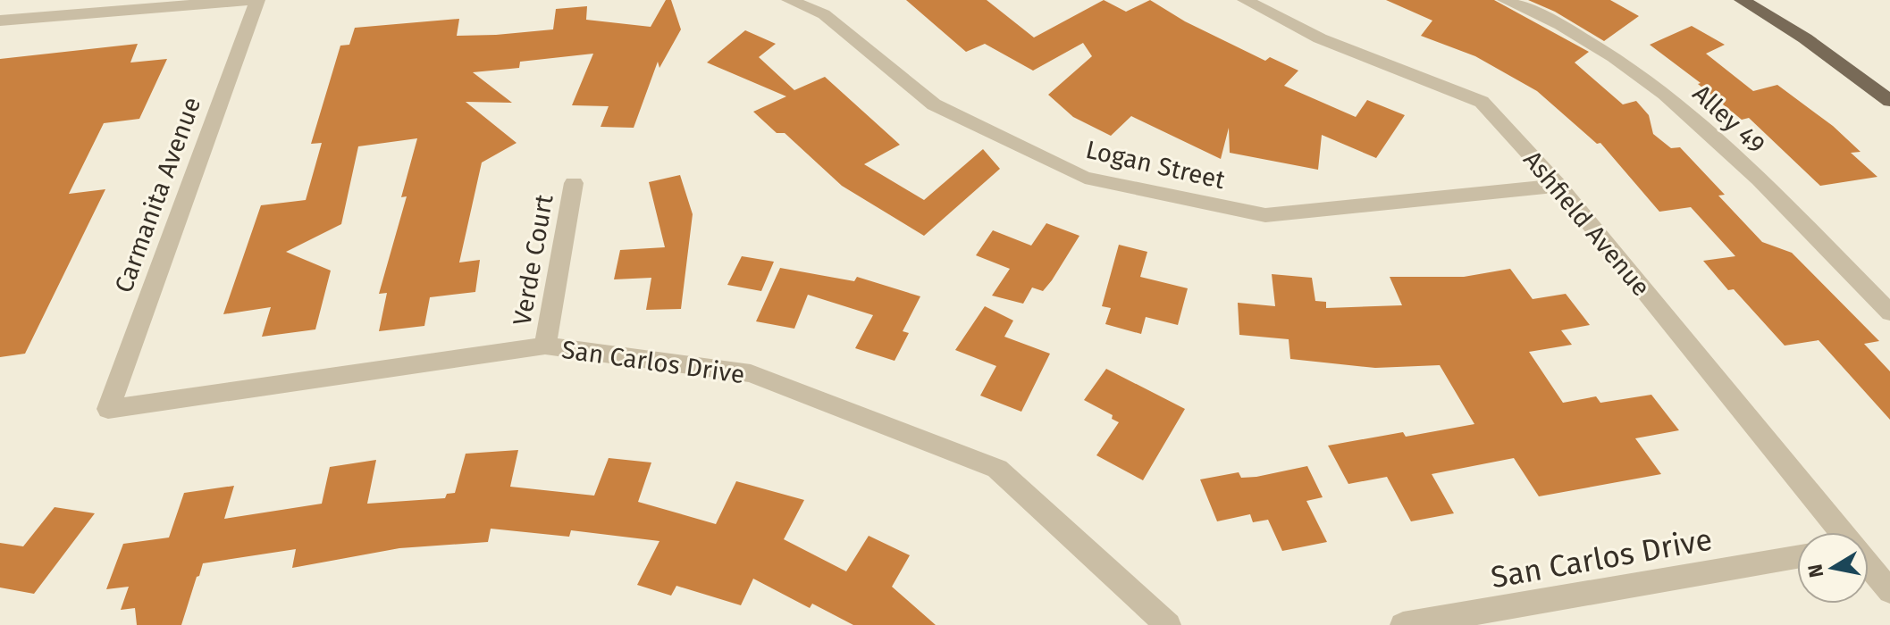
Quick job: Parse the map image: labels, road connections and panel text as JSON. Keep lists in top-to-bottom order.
{
  "streets": {
    "street": [
      "Alley 49",
      "Logan Street",
      "Carmanita Avenue",
      "Ashfield Avenue",
      "Verde Court",
      "San Carlos Drive"
    ]
  },
  "crossings": [
    ["Logan Street", "Ashfield Avenue"],
    ["Carmanita Avenue", "San Carlos Drive"],
    ["Verde Court", "San Carlos Drive"]
  ],
  "north": "left"
}
